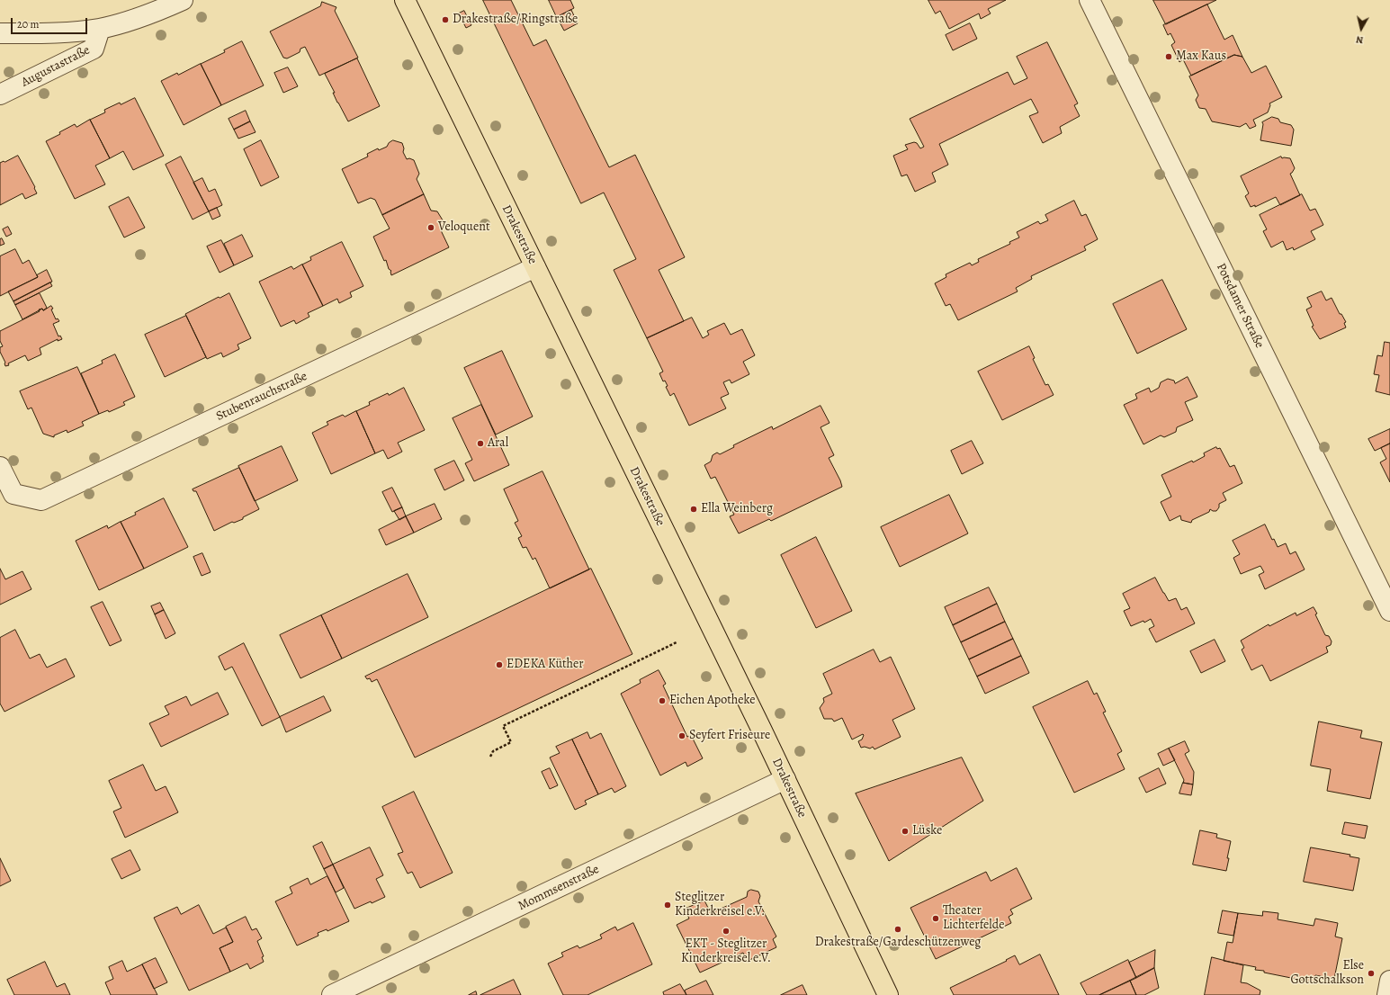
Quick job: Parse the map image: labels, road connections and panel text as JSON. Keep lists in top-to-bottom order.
{
  "streets": {
    "main road": ["Drakestraße"],
    "street": [
      "Augustastraße",
      "Potsdamer Straße",
      "Stubenrauchstraße",
      "Mommsenstraße"
    ]
  },
  "crossings": [
    ["Drakestraße", "Stubenrauchstraße"],
    ["Drakestraße", "Mommsenstraße"]
  ],
  "places": [
    "Drakestraße/Ringstraße",
    "Max Kaus",
    "Veloquent",
    "Aral",
    "Ella Weinberg",
    "EDEKA Küther",
    "Eichen Apotheke",
    "Seyfert Friseure",
    "Lüske",
    "Steglitzer Kinderkreisel e.V.",
    "Theater Lichterfelde",
    "Drakestraße/Gardeschützenweg",
    "EKT - Steglitzer Kinderkreisel e.V.",
    "Else Gottschalkson"
  ],
  "scale_bar": "20 m",
  "north": "bottom"
}
